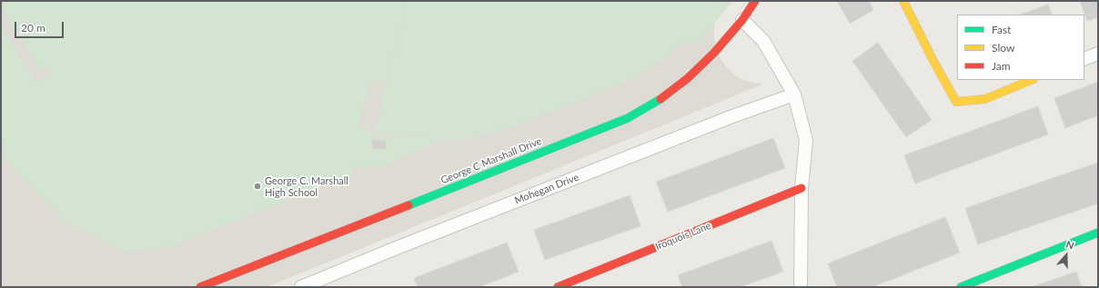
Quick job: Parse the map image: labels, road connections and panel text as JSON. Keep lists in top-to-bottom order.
{
  "streets": {
    "street": ["George C Marshall Drive", "Mohegan Drive", "Iroquois Lane"]
  },
  "places": ["George C. Marshall High School"],
  "legend": ["Fast", "Slow", "Jam"],
  "scale_bar": "20 m",
  "north": "top"
}
